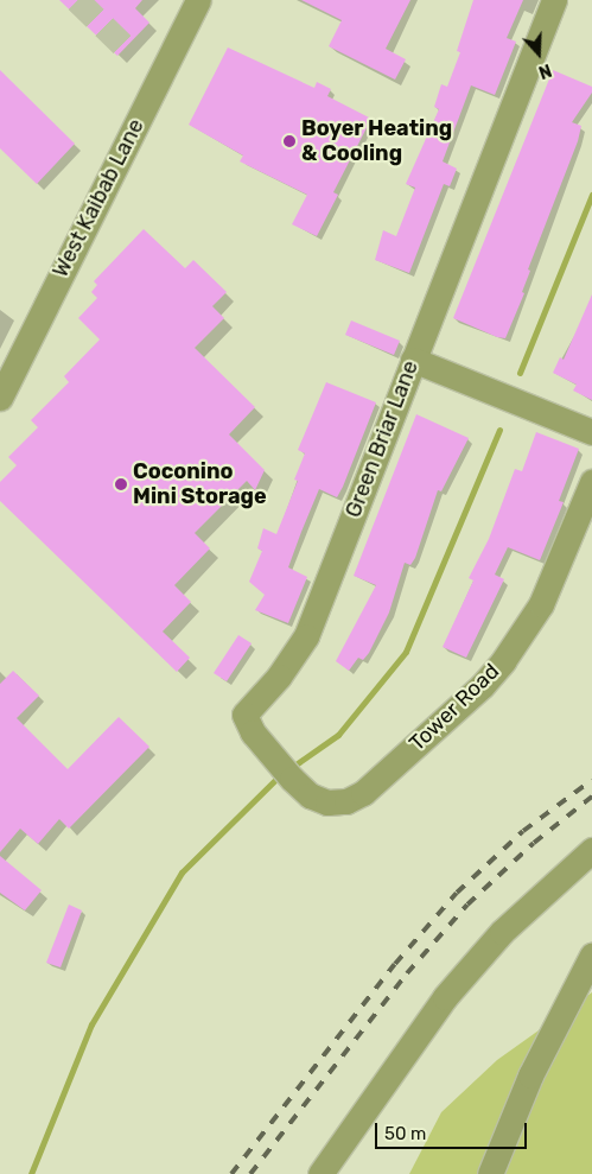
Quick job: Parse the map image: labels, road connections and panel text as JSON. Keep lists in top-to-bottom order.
{
  "streets": {
    "street": ["West Kaibab Lane", "Green Briar Lane", "Tower Road"]
  },
  "crossings": [
    ["Green Briar Lane", "Tower Road"]
  ],
  "places": ["Boyer Heating & Cooling", "Coconino Mini Storage"],
  "scale_bar": "50 m",
  "north": "bottom"
}
